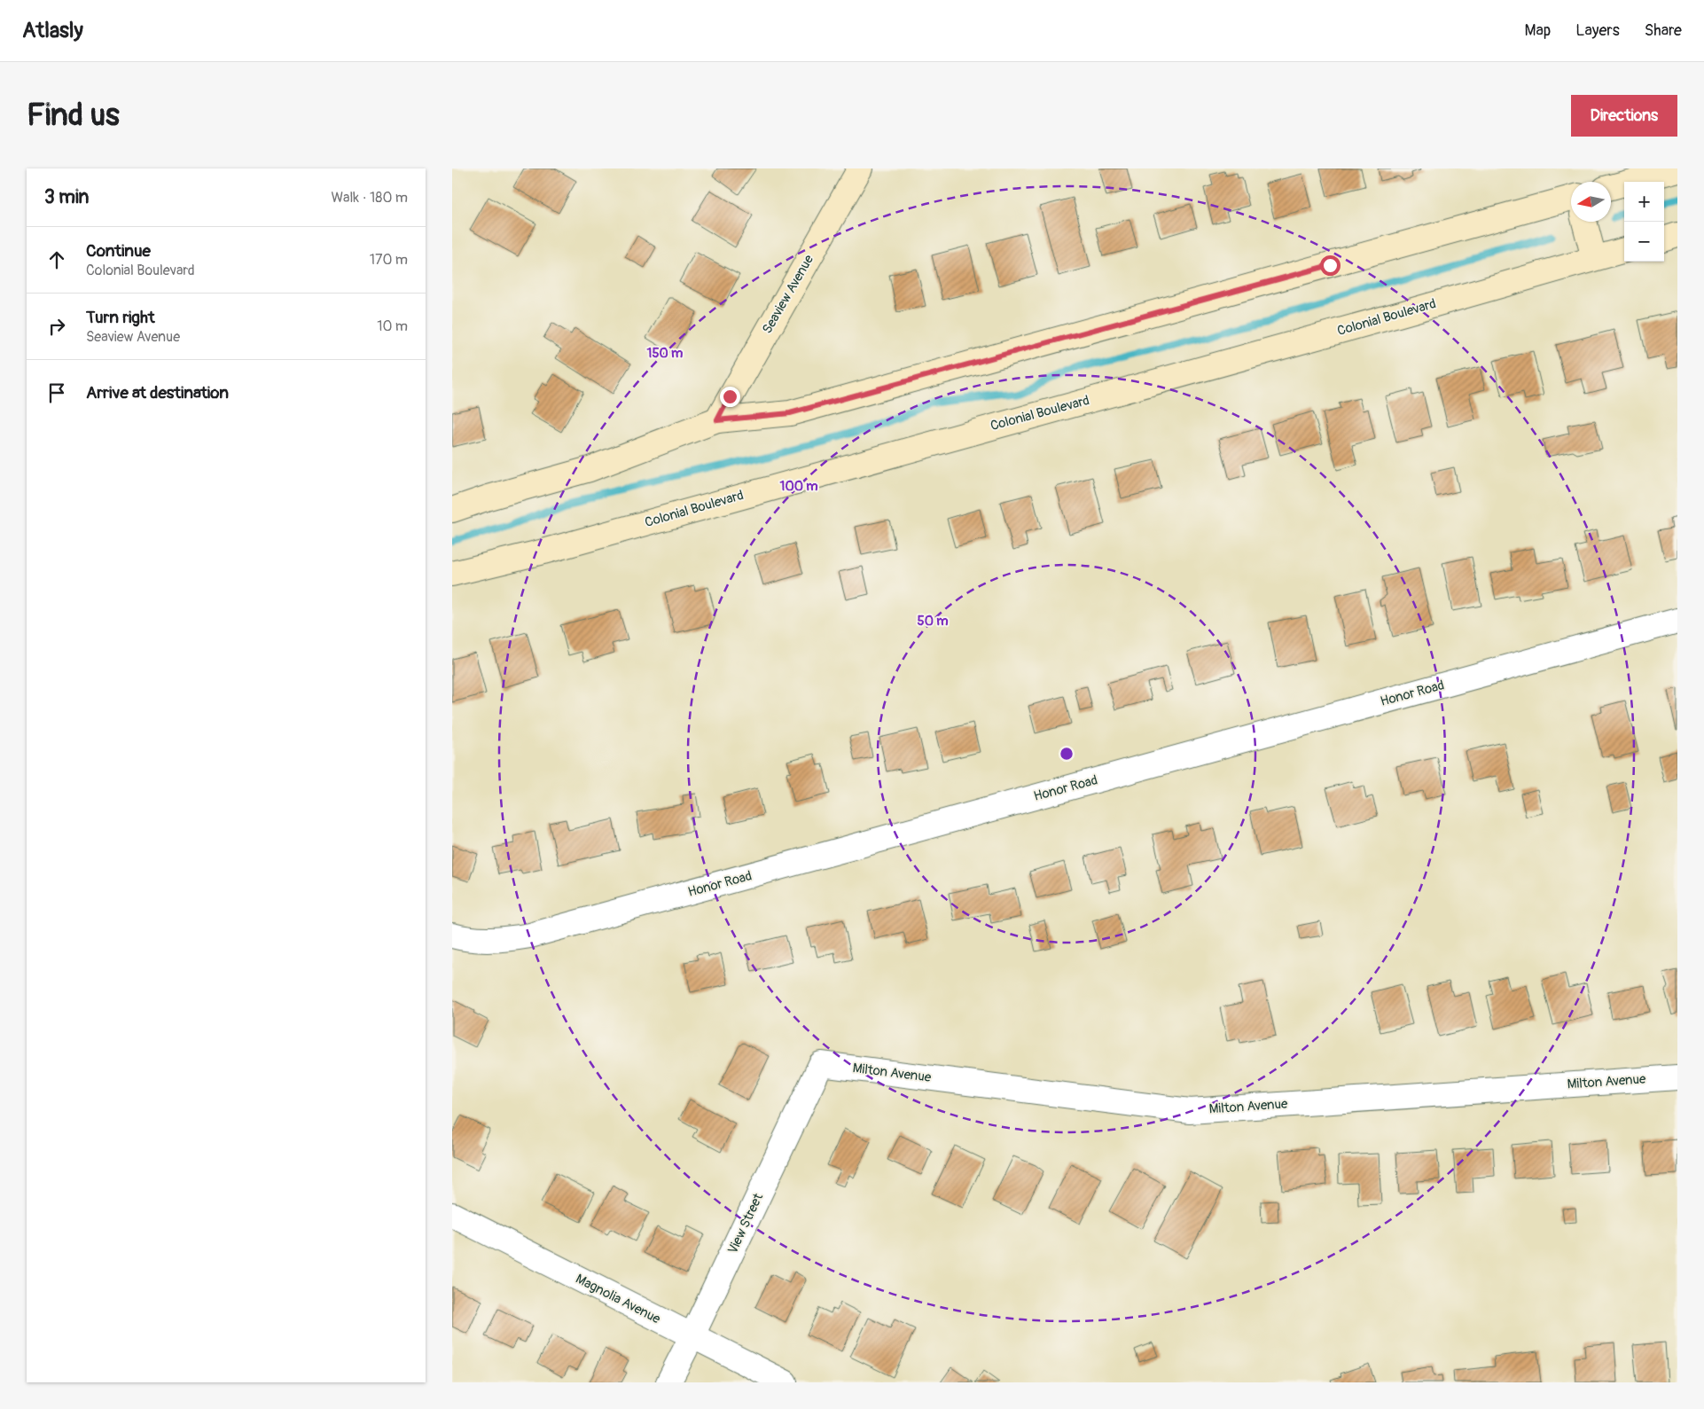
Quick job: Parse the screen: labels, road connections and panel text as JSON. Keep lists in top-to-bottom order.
{
  "streets": {
    "street": [
      "Seaview Avenue",
      "Colonial Boulevard",
      "Honor Road",
      "Milton Avenue",
      "View Street",
      "Magnolia Avenue"
    ]
  },
  "crossings": [
    ["Milton Avenue", "View Street"],
    ["View Street", "Magnolia Avenue"]
  ],
  "north": "left",
  "page": {
    "header": "Atlasly",
    "nav": ["Map", "Layers", "Share"],
    "buttons": "Directions",
    "title": "Find us",
    "heading": ["3 min", "Walk · 180 m"],
    "map_buttons": ["+", "−"],
    "list": [
      ["Continue", "Colonial Boulevard", "170 m"],
      ["Turn right", "Seaview Avenue", "10 m"],
      "Arrive at destination"
    ]
  },
  "rings": ["150 m", "100 m", "50 m"]
}
